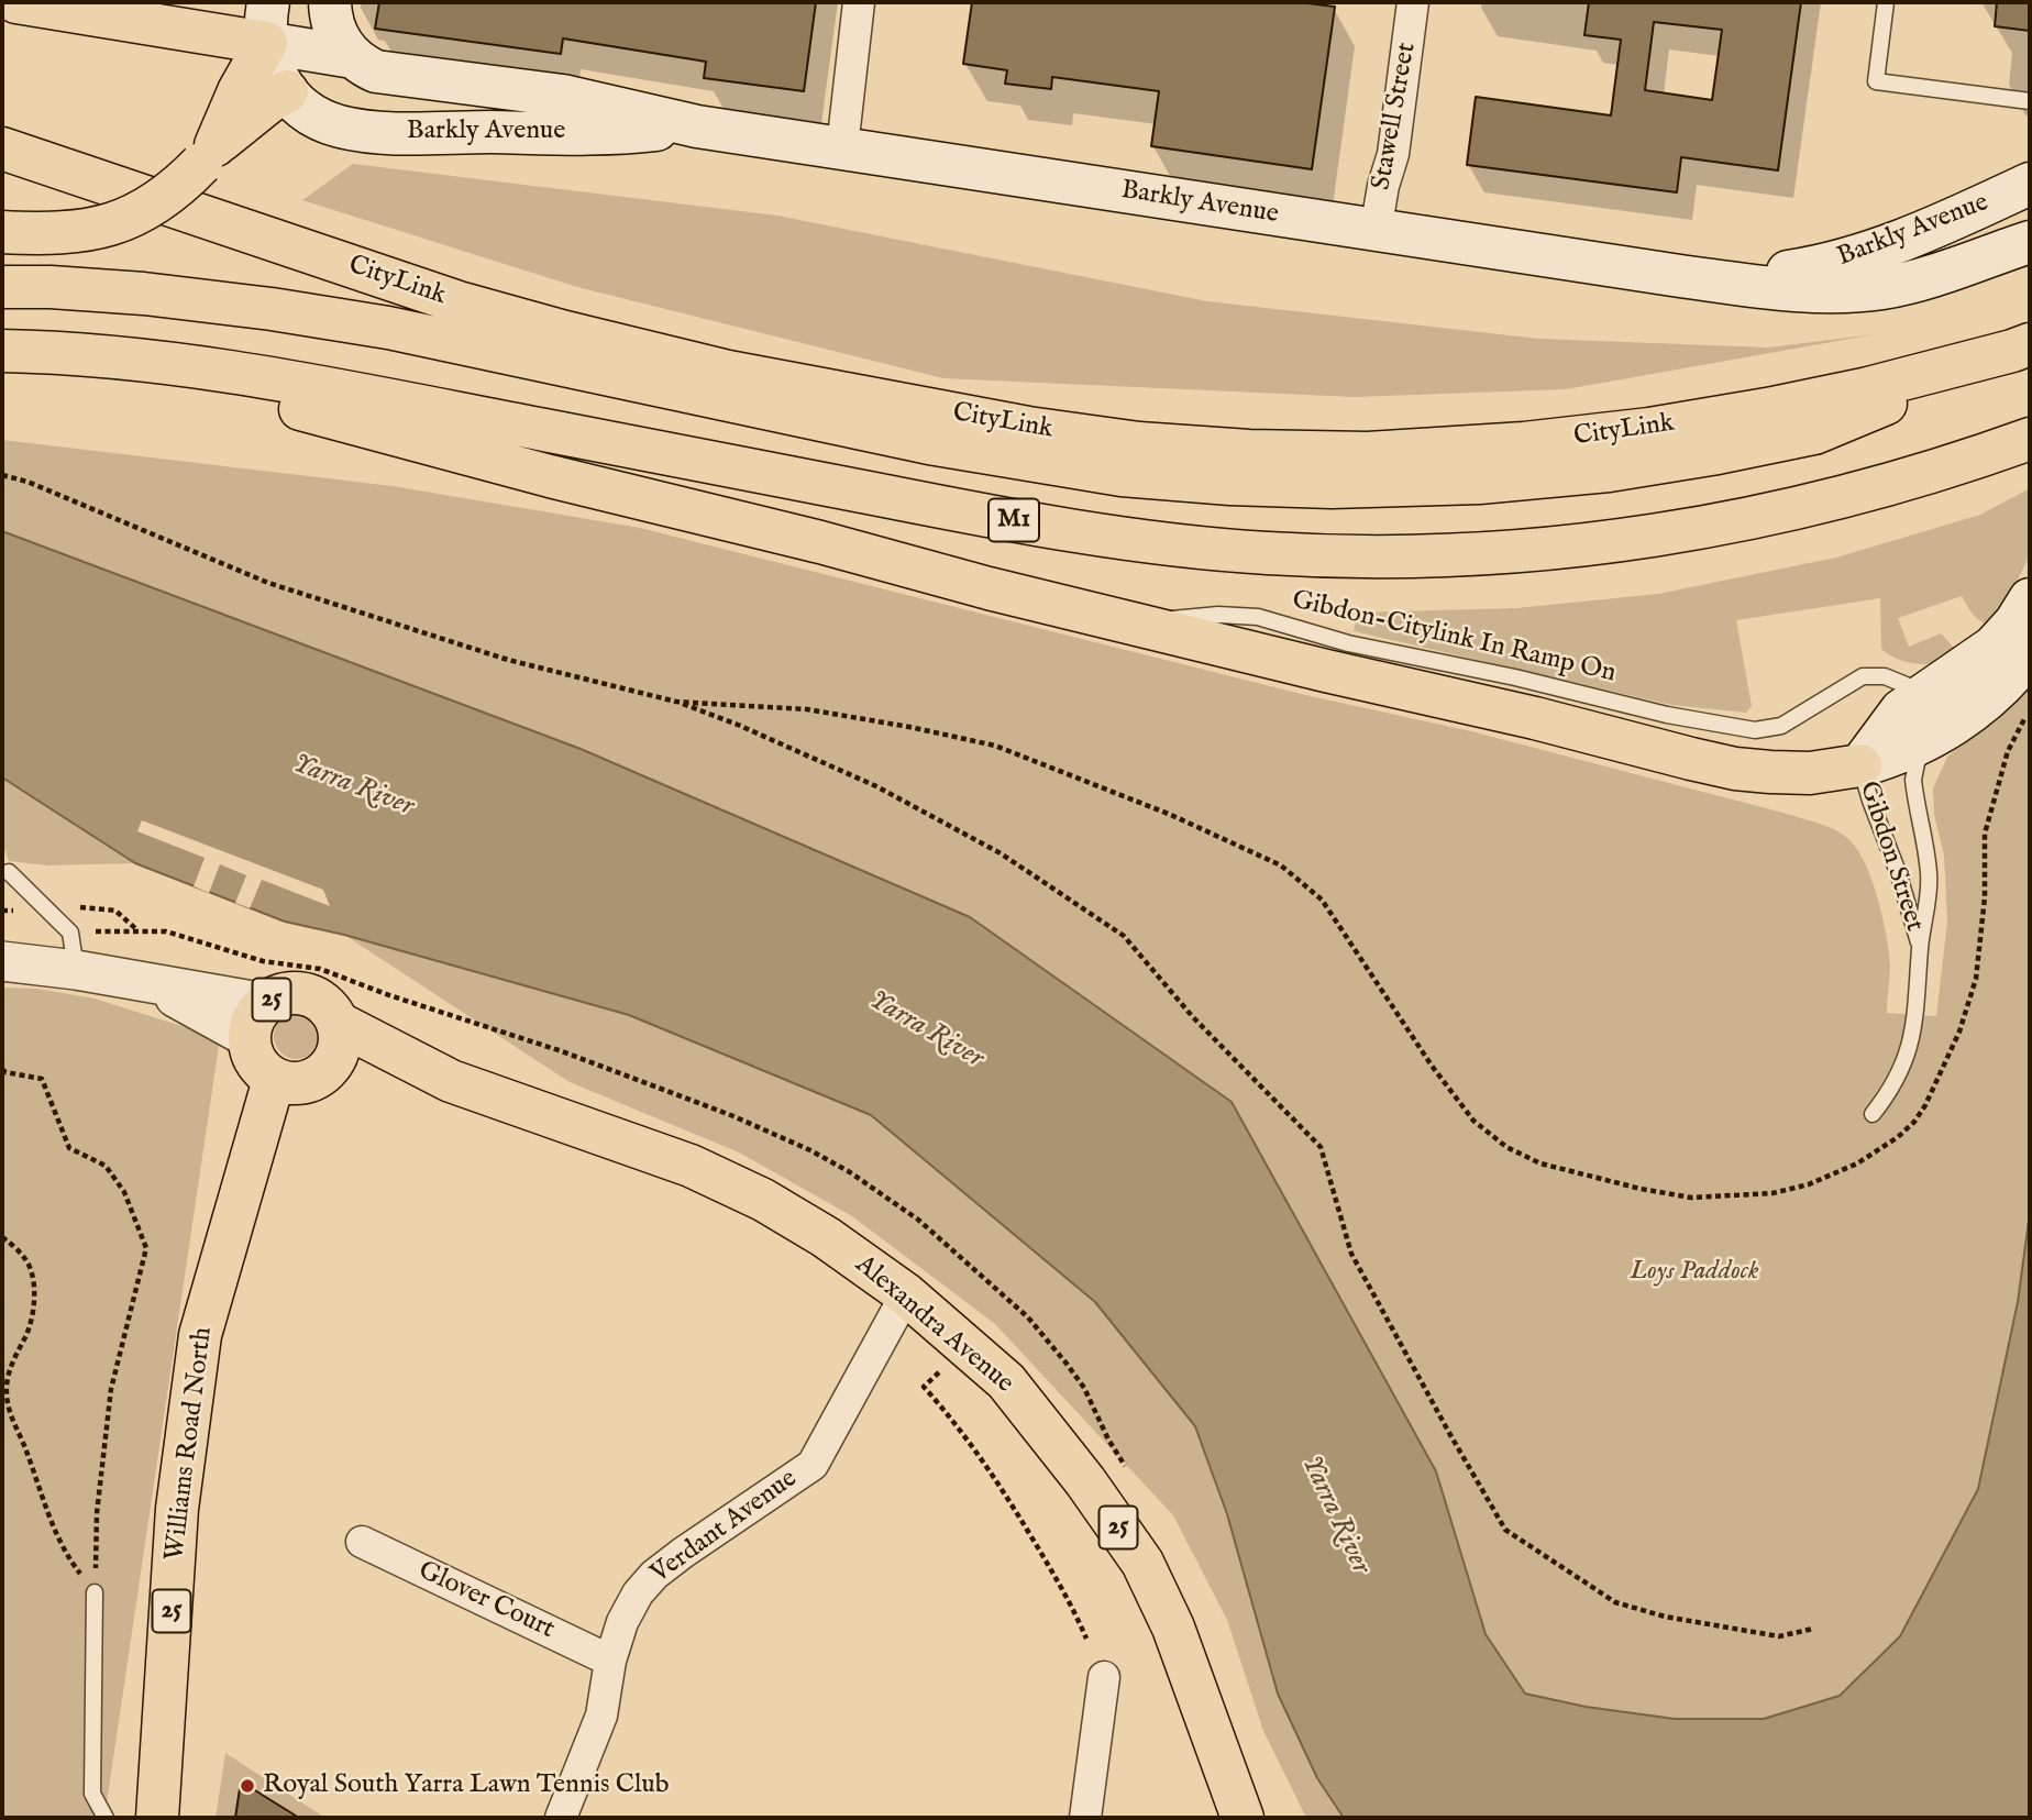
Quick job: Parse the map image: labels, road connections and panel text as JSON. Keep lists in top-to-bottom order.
{
  "streets": {
    "main road": [
      "Barkly Avenue",
      "CityLink",
      "M1",
      "Gibdon Street",
      "25",
      "Alexandra Avenue",
      "Williams Road North"
    ],
    "street": ["Stawell Street", "Verdant Avenue", "Glover Court"],
    "lane": ["Gibdon-Citylink In Ramp On"]
  },
  "crossings": [
    ["Stawell Street", "Barkly Avenue"],
    ["CityLink", "M1"],
    ["Gibdon-Citylink In Ramp On", "Gibdon Street"],
    ["25", "Alexandra Avenue"],
    ["25", "Williams Road North"],
    ["Alexandra Avenue", "Williams Road North"],
    ["Alexandra Avenue", "Verdant Avenue"],
    ["Verdant Avenue", "Glover Court"]
  ],
  "water": ["Yarra River"],
  "parks": ["Loys Paddock"],
  "places": ["Royal South Yarra Lawn Tennis Club"]
}
